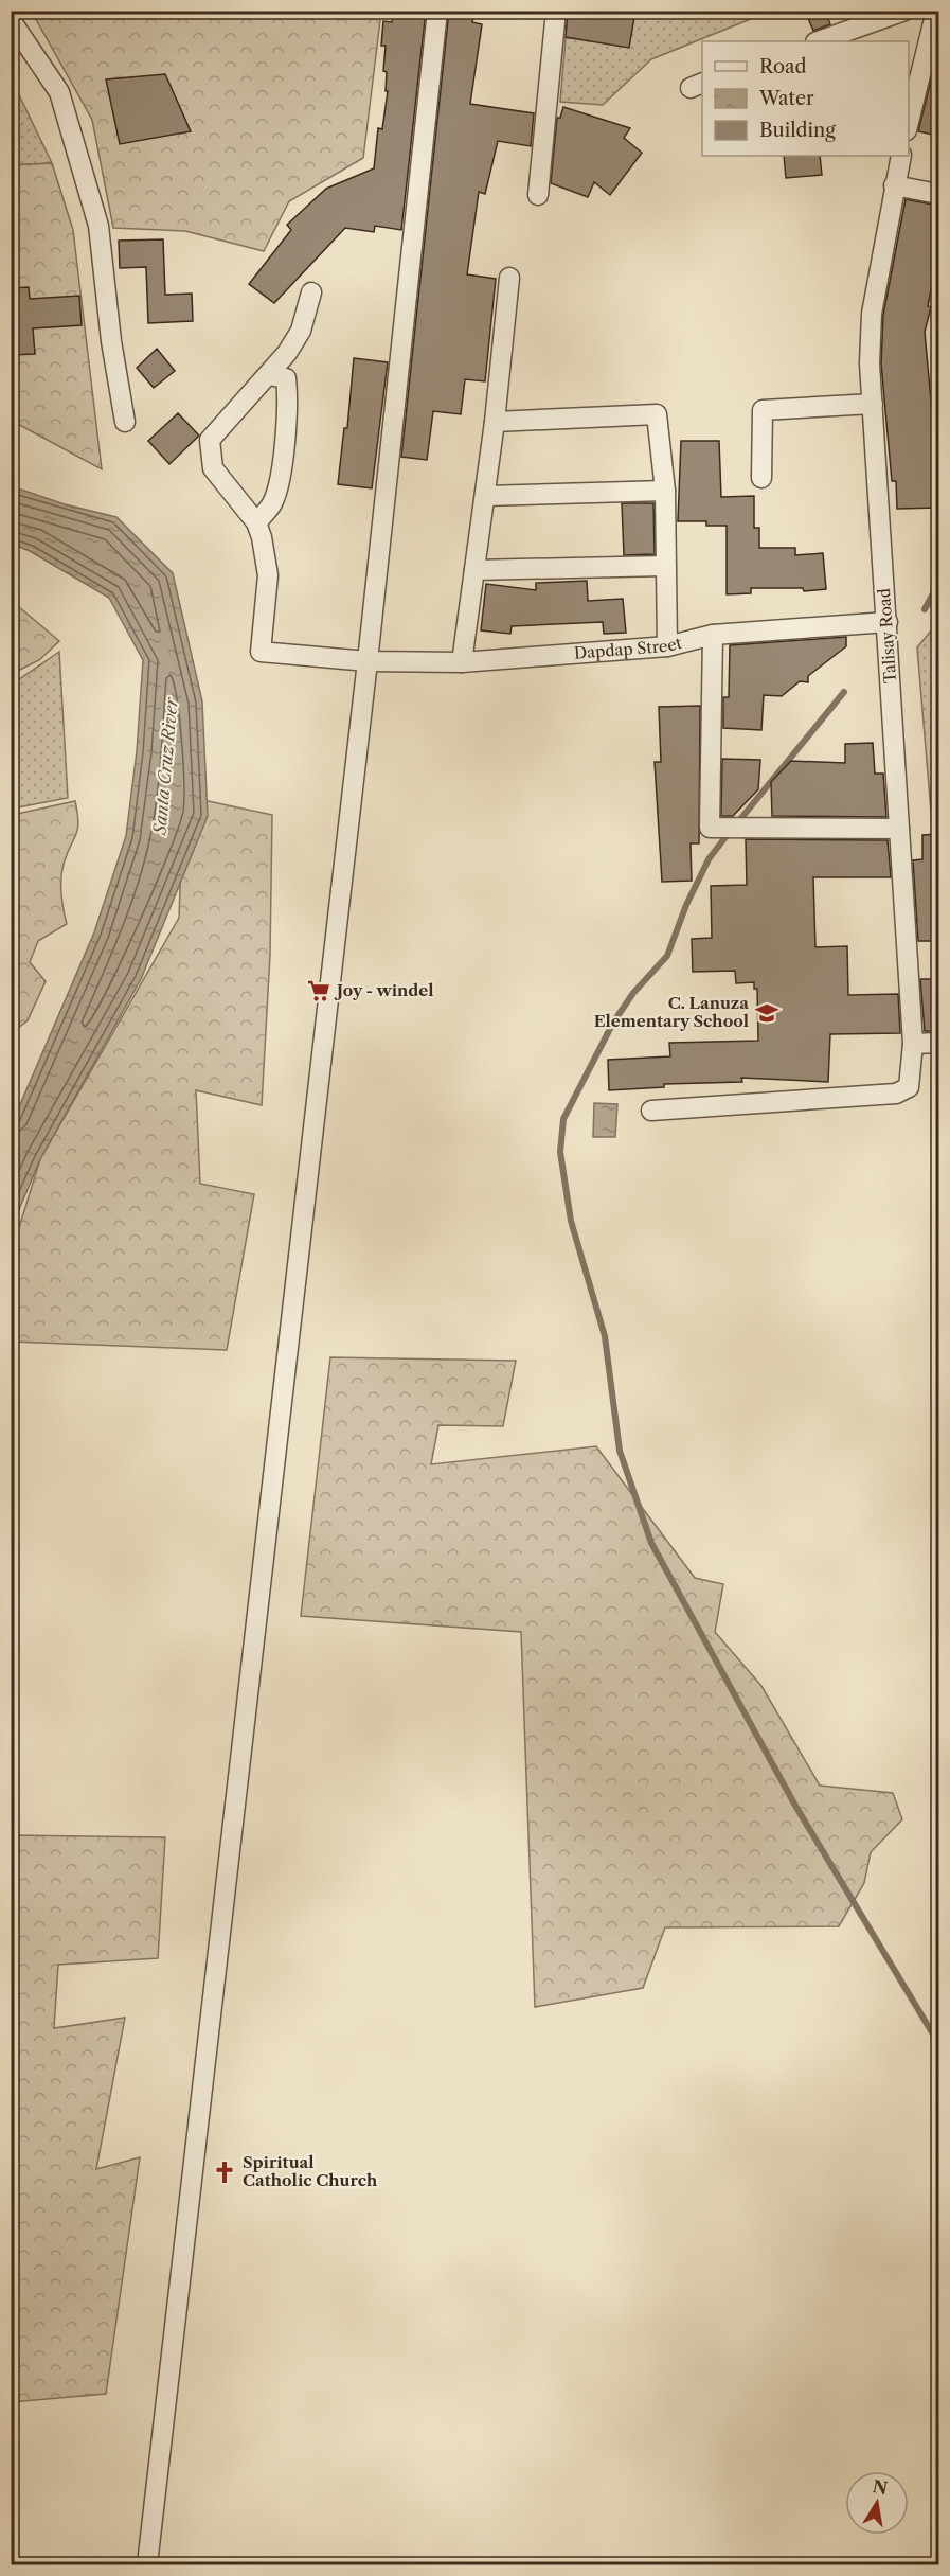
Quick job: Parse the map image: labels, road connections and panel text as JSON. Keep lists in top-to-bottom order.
{
  "streets": {
    "street": ["Talisay Road", "Dapdap Street"]
  },
  "crossings": [
    ["Talisay Road", "Dapdap Street"]
  ],
  "water": ["Santa Cruz River"],
  "places": {
    "supermarket": ["Joy - windel"],
    "school or university": ["C. Lanuza Elementary School"],
    "church": ["Spiritual Catholic Church"]
  },
  "legend": ["Road", "Water", "Building"],
  "north": "top"
}
